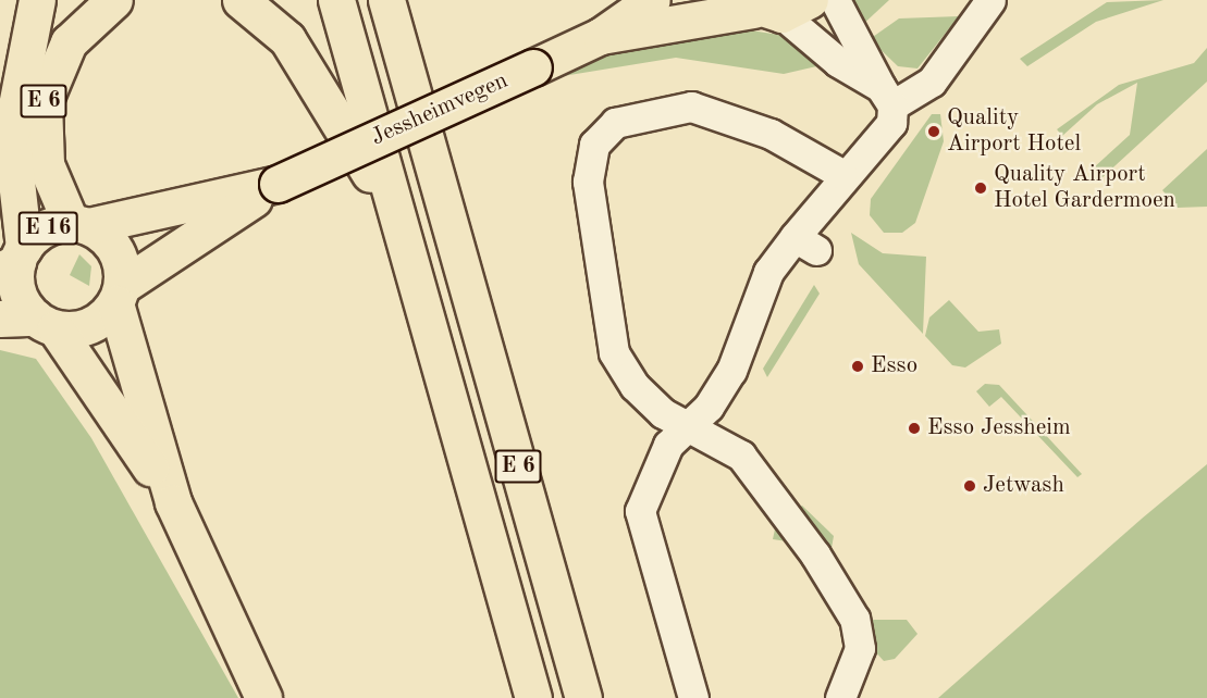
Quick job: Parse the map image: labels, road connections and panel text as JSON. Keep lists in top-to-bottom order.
{
  "streets": {
    "main road": ["E 6", "Jessheimvegen", "E 16"]
  },
  "crossings": [
    ["E 6", "Jessheimvegen"],
    ["E 6", "E 16"],
    ["Jessheimvegen", "E 16"]
  ],
  "places": [
    "Quality Airport Hotel",
    "Quality Airport Hotel Gardermoen",
    "Esso",
    "Esso Jessheim",
    "Jetwash"
  ]
}
